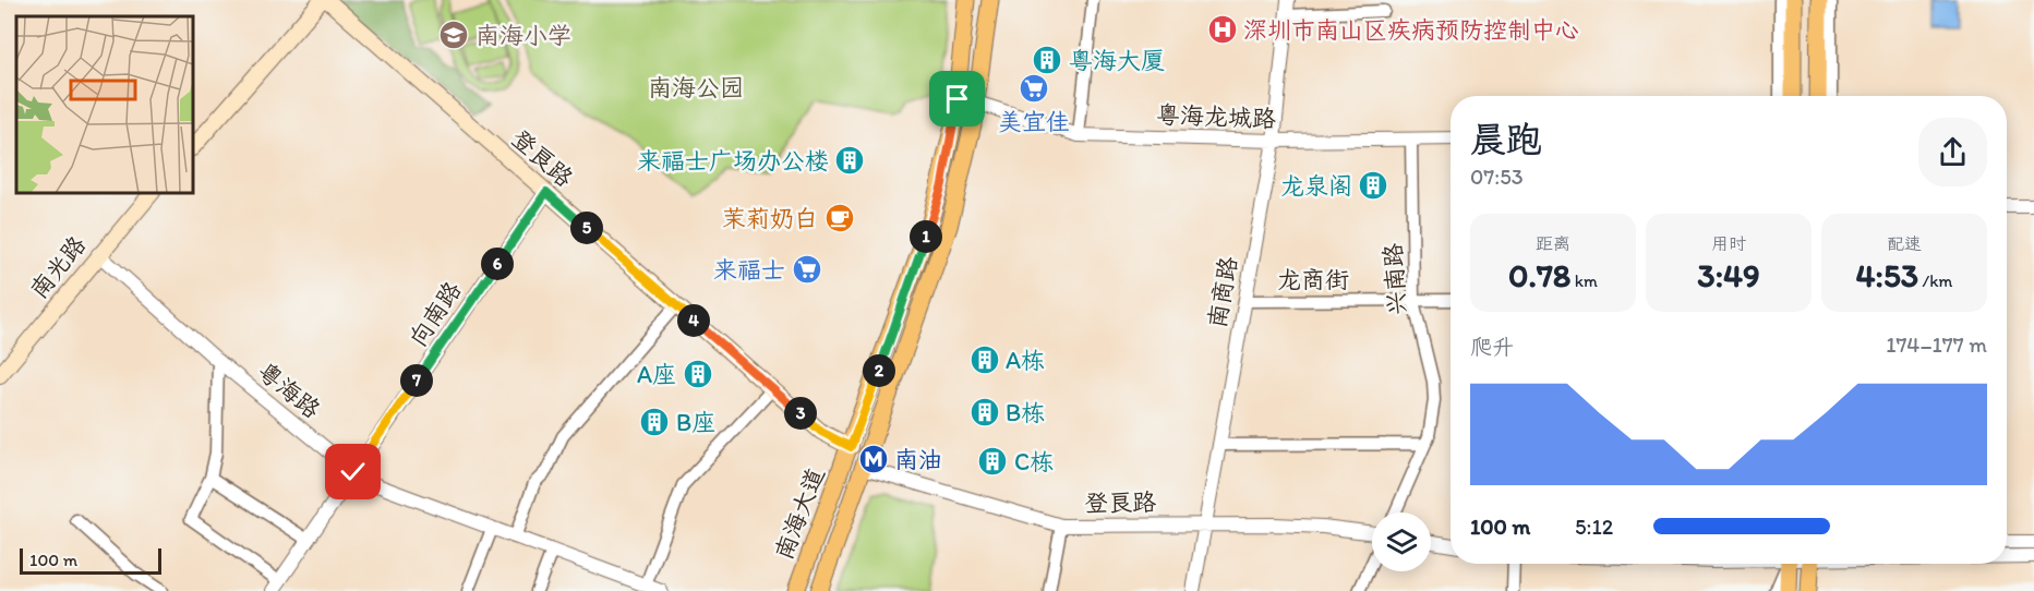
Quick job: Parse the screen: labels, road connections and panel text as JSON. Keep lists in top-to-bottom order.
{
  "streets": {
    "main road": ["登良路", "南光路", "南海大道"],
    "street": [
      "粤海龙城路",
      "龙商街",
      "兴南路",
      "南商路",
      "向南路",
      "粤海路"
    ]
  },
  "crossings": [
    ["粤海龙城路", "兴南路"],
    ["粤海龙城路", "南商路"],
    ["粤海龙城路", "南海大道"],
    ["登良路", "南商路"],
    ["登良路", "向南路"],
    ["登良路", "南海大道"],
    ["南光路", "粤海路"],
    ["龙商街", "兴南路"],
    ["龙商街", "南商路"],
    ["向南路", "粤海路"]
  ],
  "parks": ["南海公园"],
  "places": {
    "hospital": ["深圳市南山区疾病预防控制中心"],
    "school or university": ["南海小学"],
    "building": [
      "粤海大厦",
      "来福士广场办公楼",
      "龙泉阁",
      "A栋",
      "A座",
      "B栋",
      "B座",
      "C栋"
    ],
    "supermarket": ["美宜佳", "来福士"],
    "cafe": ["茉莉奶白"],
    "metro station": ["南油"]
  },
  "scale_bar": "100 m",
  "page": {
    "heading": ["晨跑", "07:53"],
    "stats": [
      ["距离", "0.78 km"],
      ["用时", "3:49"],
      ["配速", "4:53 /km"]
    ],
    "pins": [
      "5",
      "1",
      "6",
      "4",
      "2",
      "7",
      "3"
    ],
    "chart": ["爬升", "174–177 m"],
    "list": [
      {
        "name": "100 m",
        "note": "5:12"
      }
    ],
    "scale": "100 m"
  }
}
